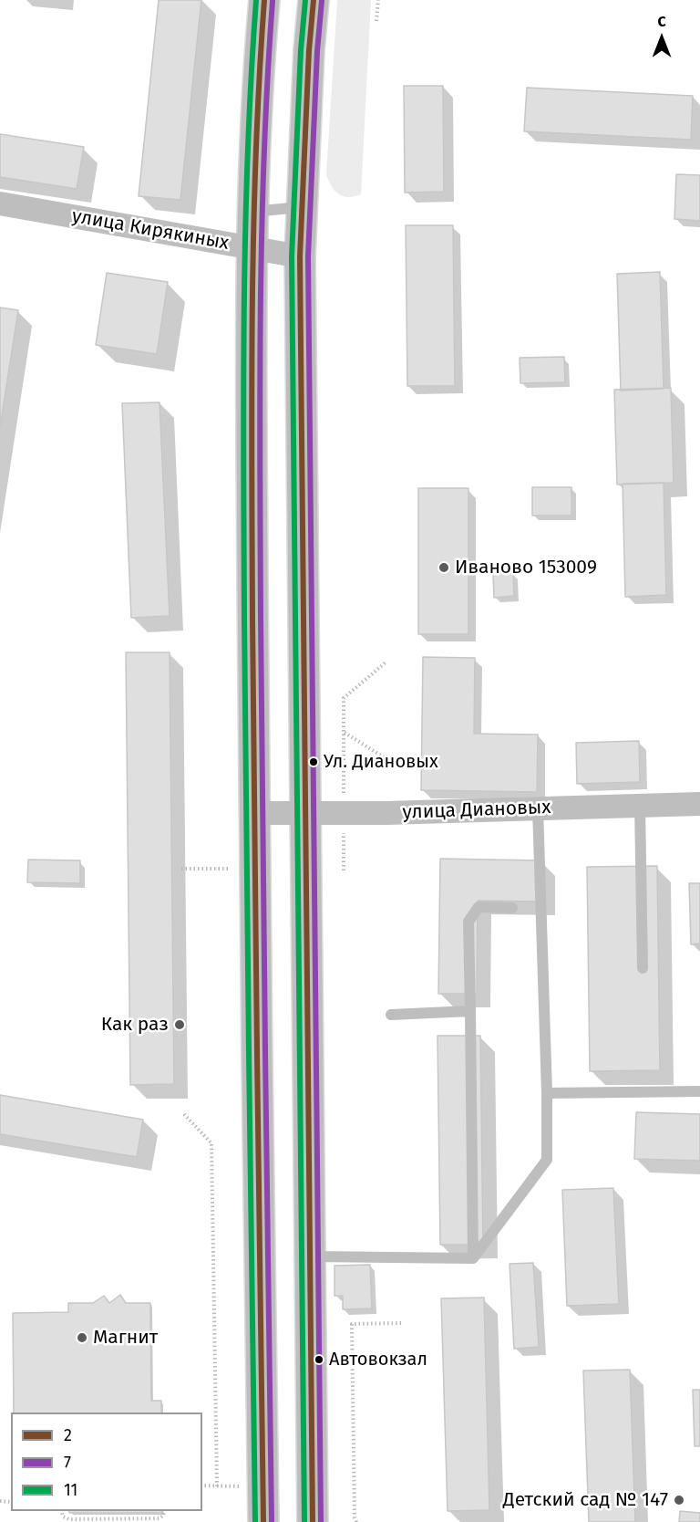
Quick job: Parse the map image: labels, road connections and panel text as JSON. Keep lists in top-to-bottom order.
{
  "streets": {
    "street": ["улица Кирякиных", "улица Диановых"]
  },
  "places": [
    "Иваново 153009",
    "Ул. Диановых",
    "Как раз",
    "Магнит",
    "Автовокзал",
    "Детский сад № 147"
  ],
  "lines": ["transit line 2", "transit line 11", "transit line 7"],
  "legend": ["2", "7", "11"],
  "north": "top"
}
